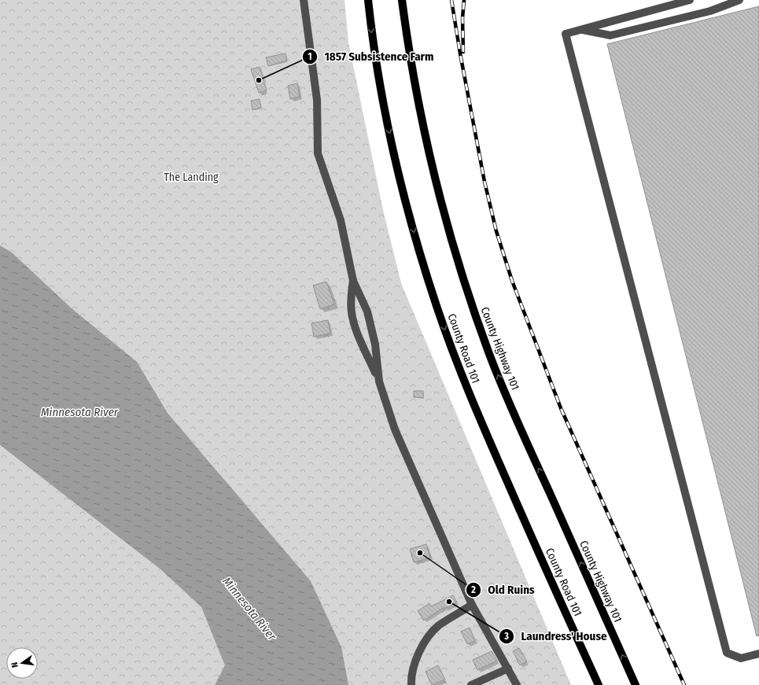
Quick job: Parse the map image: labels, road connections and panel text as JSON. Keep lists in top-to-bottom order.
{
  "streets": {
    "main road": ["County Road 101", "County Highway 101"]
  },
  "one_way": ["County Road 101", "County Highway 101"],
  "water": ["Minnesota River"],
  "parks": ["The Landing"],
  "places": ["1857 Subsistence Farm", "Old Ruins", "Laundress' House"],
  "north": "left"
}
